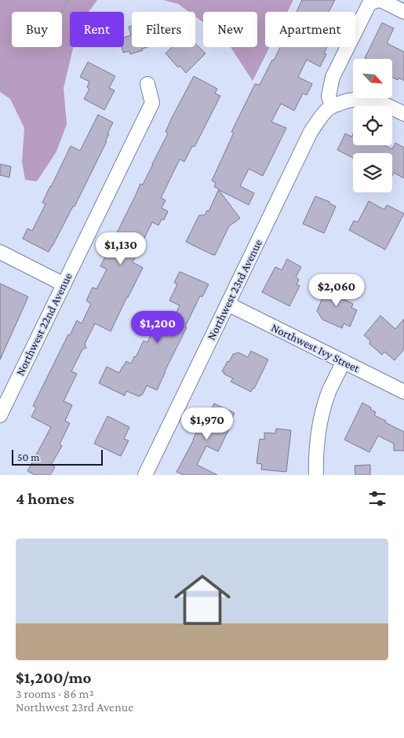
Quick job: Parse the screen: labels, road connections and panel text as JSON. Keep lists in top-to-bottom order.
{
  "streets": {
    "street": ["Northwest 23rd Avenue", "Northwest 22nd Avenue", "Northwest Ivy Street"]
  },
  "crossings": [
    ["Northwest 23rd Avenue", "Northwest Ivy Street"]
  ],
  "scale_bar": "50 m",
  "north": "bottom right",
  "page": {
    "chip": [
      "Buy",
      "Rent",
      "Filters",
      "New",
      "Apartment"
    ],
    "price": [
      "$1,130",
      "$2,060",
      "$1,200",
      "$1,970"
    ],
    "scale": "50 m",
    "heading": "4 homes",
    "list": [
      {
        "name": "$1,200/mo",
        "note": "3 rooms · 86 m² · Northwest 23rd Avenue"
      }
    ]
  }
}
